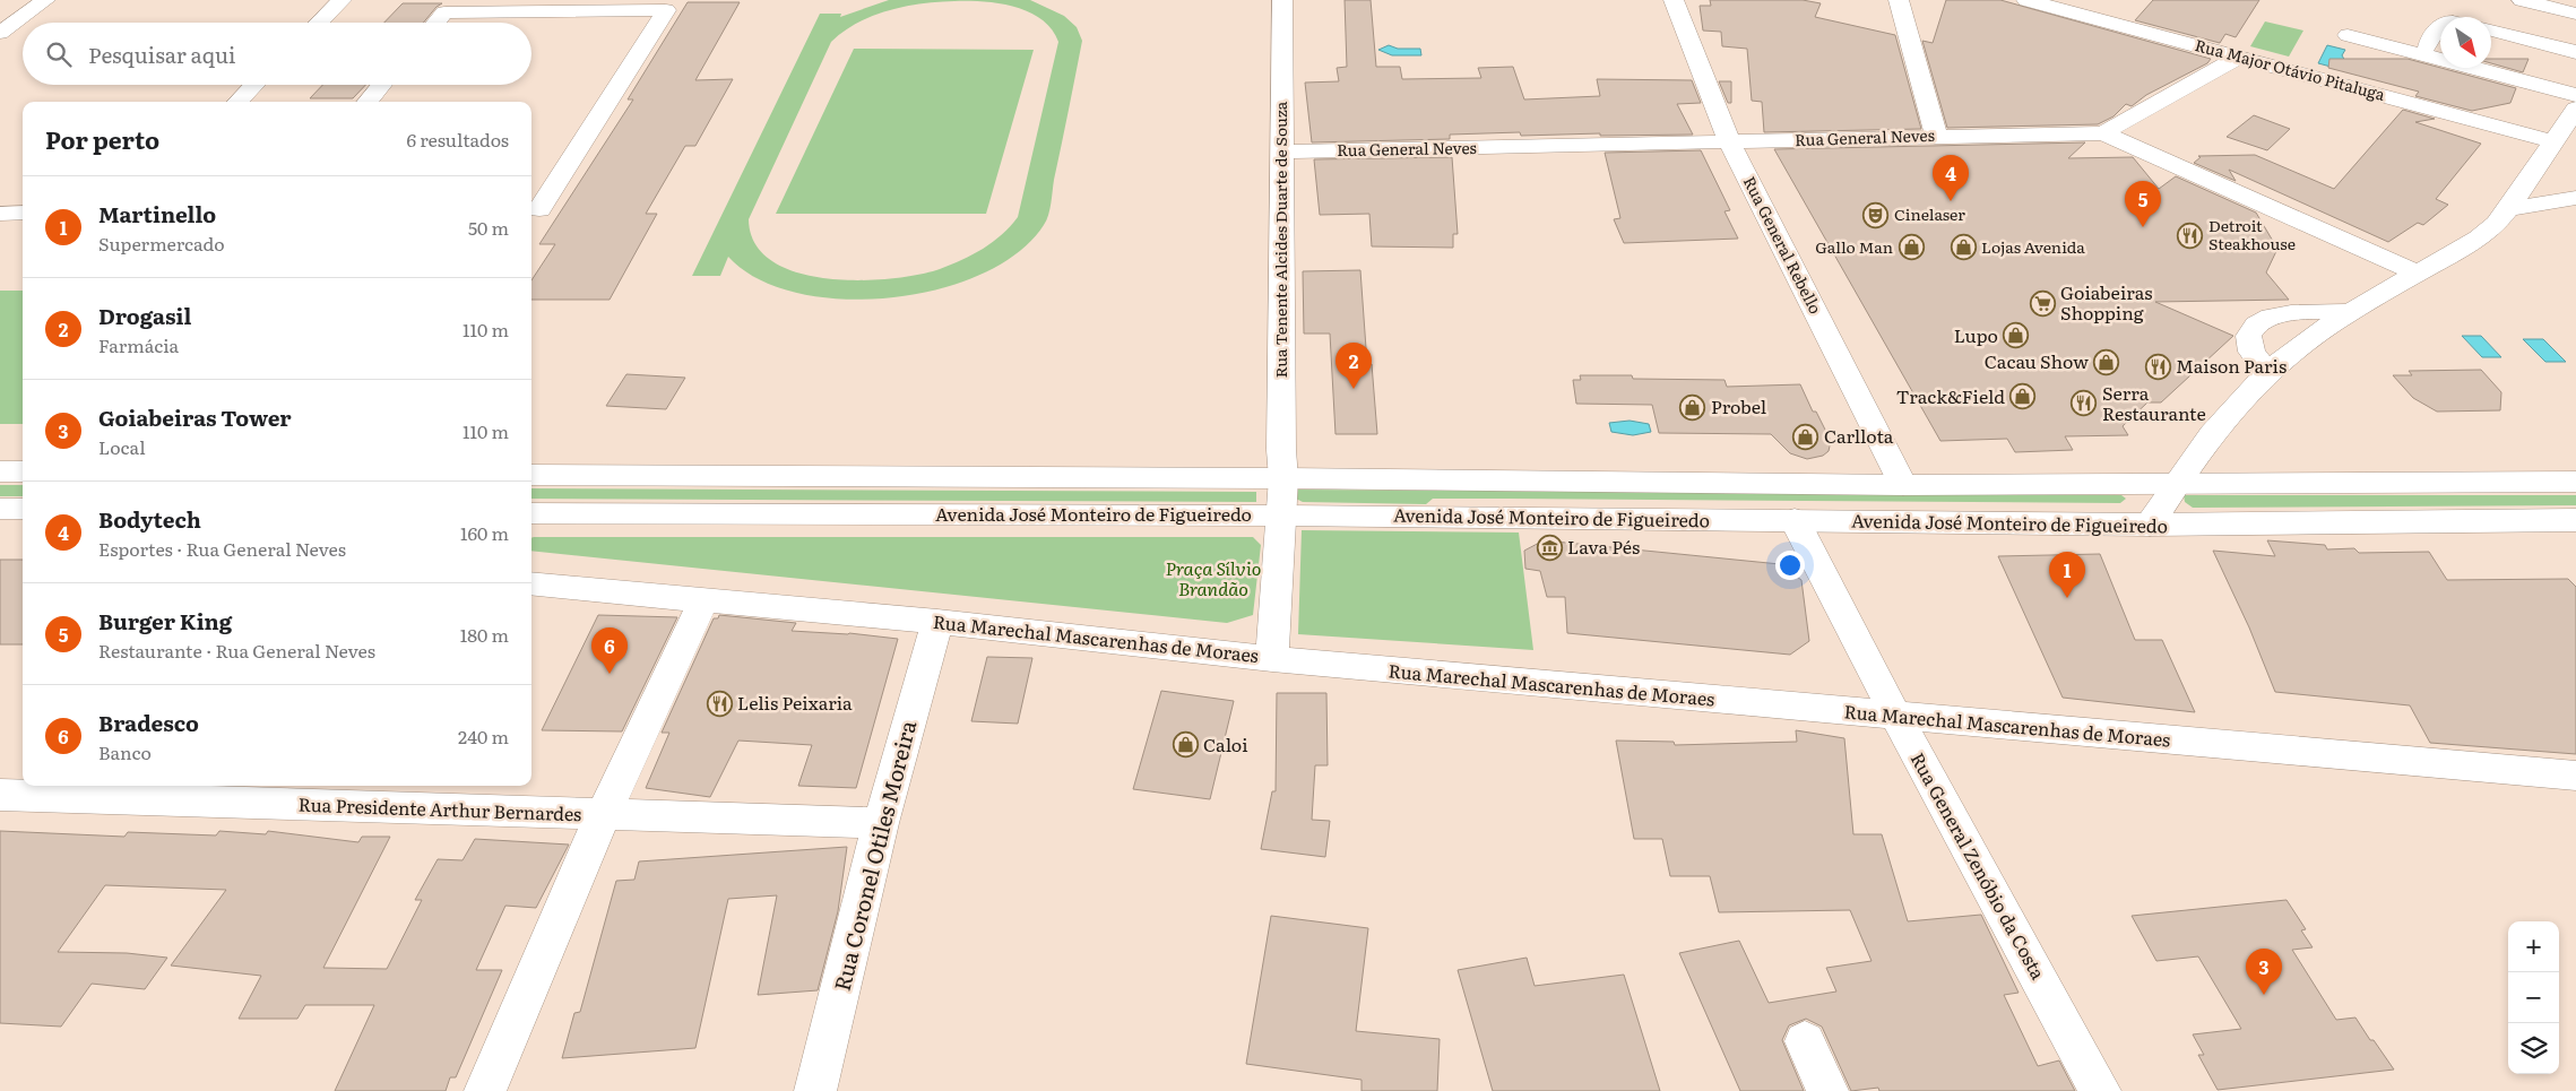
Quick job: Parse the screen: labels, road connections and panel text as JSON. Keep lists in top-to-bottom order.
{
  "streets": {
    "street": [
      "Rua Major Otávio Pitaluga",
      "Rua General Neves",
      "Rua Tenente Alcides Duarte de Souza",
      "Rua General Rebello",
      "Avenida José Monteiro de Figueiredo",
      "Rua Marechal Mascarenhas de Moraes",
      "Rua Presidente Arthur Bernardes",
      "Rua Coronel Otiles Moreira",
      "Rua General Zenóbio da Costa"
    ]
  },
  "crossings": [
    ["Rua General Neves", "Rua Tenente Alcides Duarte de Souza"],
    ["Rua General Neves", "Rua General Rebello"],
    ["Rua Tenente Alcides Duarte de Souza", "Avenida José Monteiro de Figueiredo"],
    ["Rua Tenente Alcides Duarte de Souza", "Rua Marechal Mascarenhas de Moraes"],
    ["Rua General Rebello", "Avenida José Monteiro de Figueiredo"],
    ["Avenida José Monteiro de Figueiredo", "Rua General Zenóbio da Costa"],
    ["Rua Marechal Mascarenhas de Moraes", "Rua Coronel Otiles Moreira"],
    ["Rua Marechal Mascarenhas de Moraes", "Rua General Zenóbio da Costa"],
    ["Rua Presidente Arthur Bernardes", "Rua Coronel Otiles Moreira"]
  ],
  "parks": ["Praça Sílvio Brandão"],
  "places": {
    "theatre": ["Cinelaser"],
    "restaurant": [
      "Detroit Steakhouse",
      "Maison Paris",
      "Serra Restaurante",
      "Lelis Peixaria"
    ],
    "shop": [
      "Gallo Man",
      "Lojas Avenida",
      "Lupo",
      "Cacau Show",
      "Track&Field",
      "Probel",
      "Carllota",
      "Caloi"
    ],
    "supermarket": ["Goiabeiras Shopping"],
    "museum": ["Lava Pés"]
  },
  "north": "bottom right",
  "page": {
    "search": "Pesquisar aqui",
    "heading": ["Por perto", "6 resultados"],
    "pins": [
      "4",
      "5",
      "2",
      "1",
      "6",
      "3"
    ],
    "list": [
      {
        "mark": "1",
        "name": "Martinello",
        "note": "Supermercado",
        "value": "50 m"
      },
      {
        "mark": "2",
        "name": "Drogasil",
        "note": "Farmácia",
        "value": "110 m"
      },
      {
        "mark": "3",
        "name": "Goiabeiras Tower",
        "note": "Local",
        "value": "110 m"
      },
      {
        "mark": "4",
        "name": "Bodytech",
        "note": "Esportes · Rua General Neves",
        "value": "160 m"
      },
      {
        "mark": "5",
        "name": "Burger King",
        "note": "Restaurante · Rua General Neves",
        "value": "180 m"
      },
      {
        "mark": "6",
        "name": "Bradesco",
        "note": "Banco",
        "value": "240 m"
      }
    ],
    "map_buttons": ["+", "−"]
  }
}
